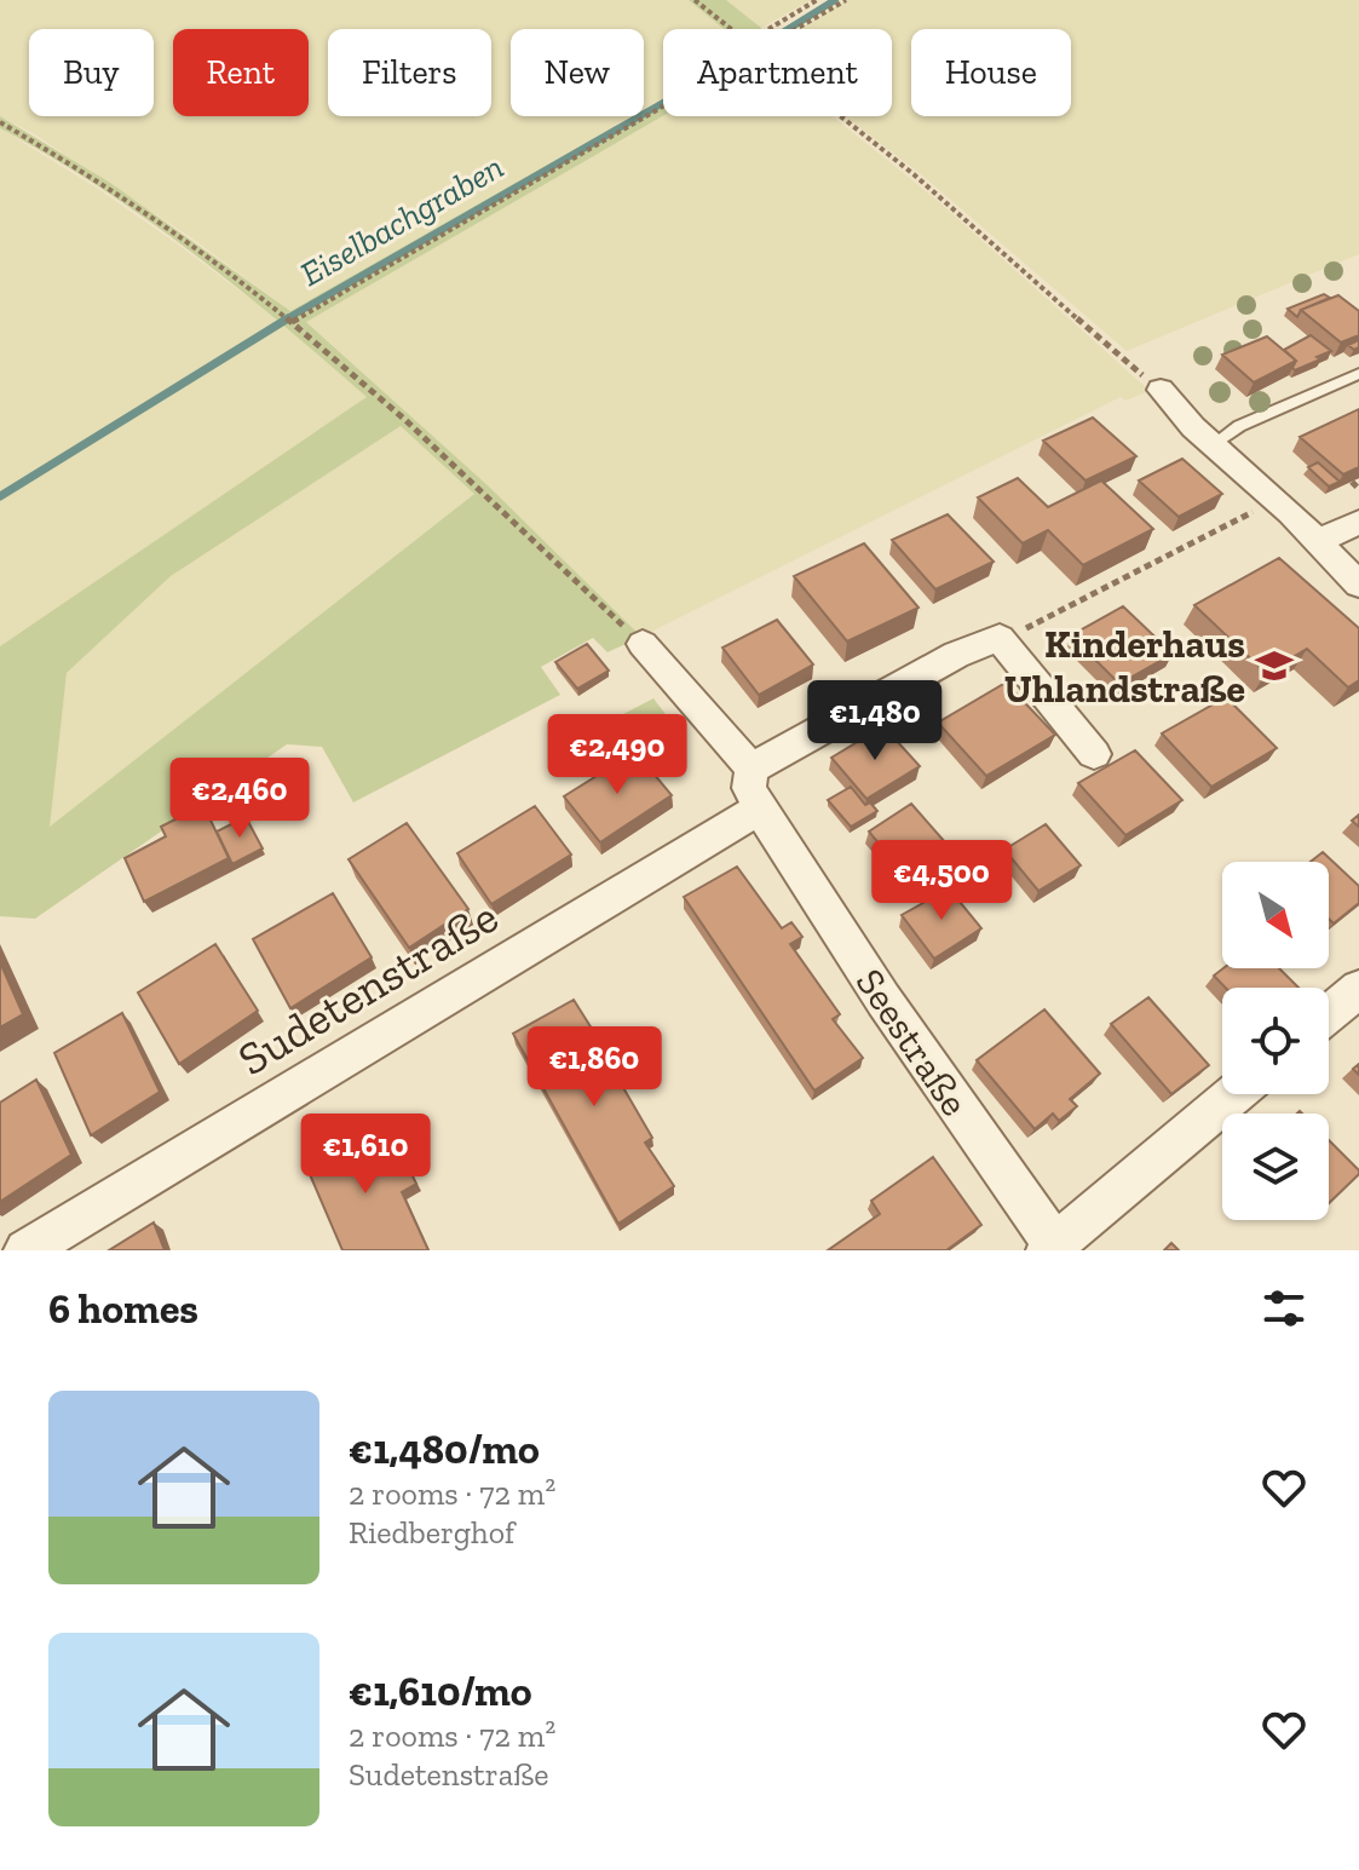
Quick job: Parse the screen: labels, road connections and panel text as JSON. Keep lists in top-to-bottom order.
{
  "streets": {
    "street": ["Sudetenstraße", "Seestraße"]
  },
  "crossings": [
    ["Sudetenstraße", "Seestraße"]
  ],
  "water": ["Eiselbachgraben"],
  "places": {
    "school or university": ["Kinderhaus Uhlandstraße"]
  },
  "north": "bottom right",
  "page": {
    "chip": [
      "Buy",
      "Rent",
      "Filters",
      "New",
      "Apartment",
      "House"
    ],
    "price": [
      "€1,480",
      "€2,490",
      "€2,460",
      "€4,500",
      "€1,860",
      "€1,610"
    ],
    "heading": "6 homes",
    "list": [
      {
        "name": "€1,480/mo",
        "note": "2 rooms · 72 m² · Riedberghof"
      },
      {
        "name": "€1,610/mo",
        "note": "2 rooms · 72 m² · Sudetenstraße"
      }
    ]
  }
}
